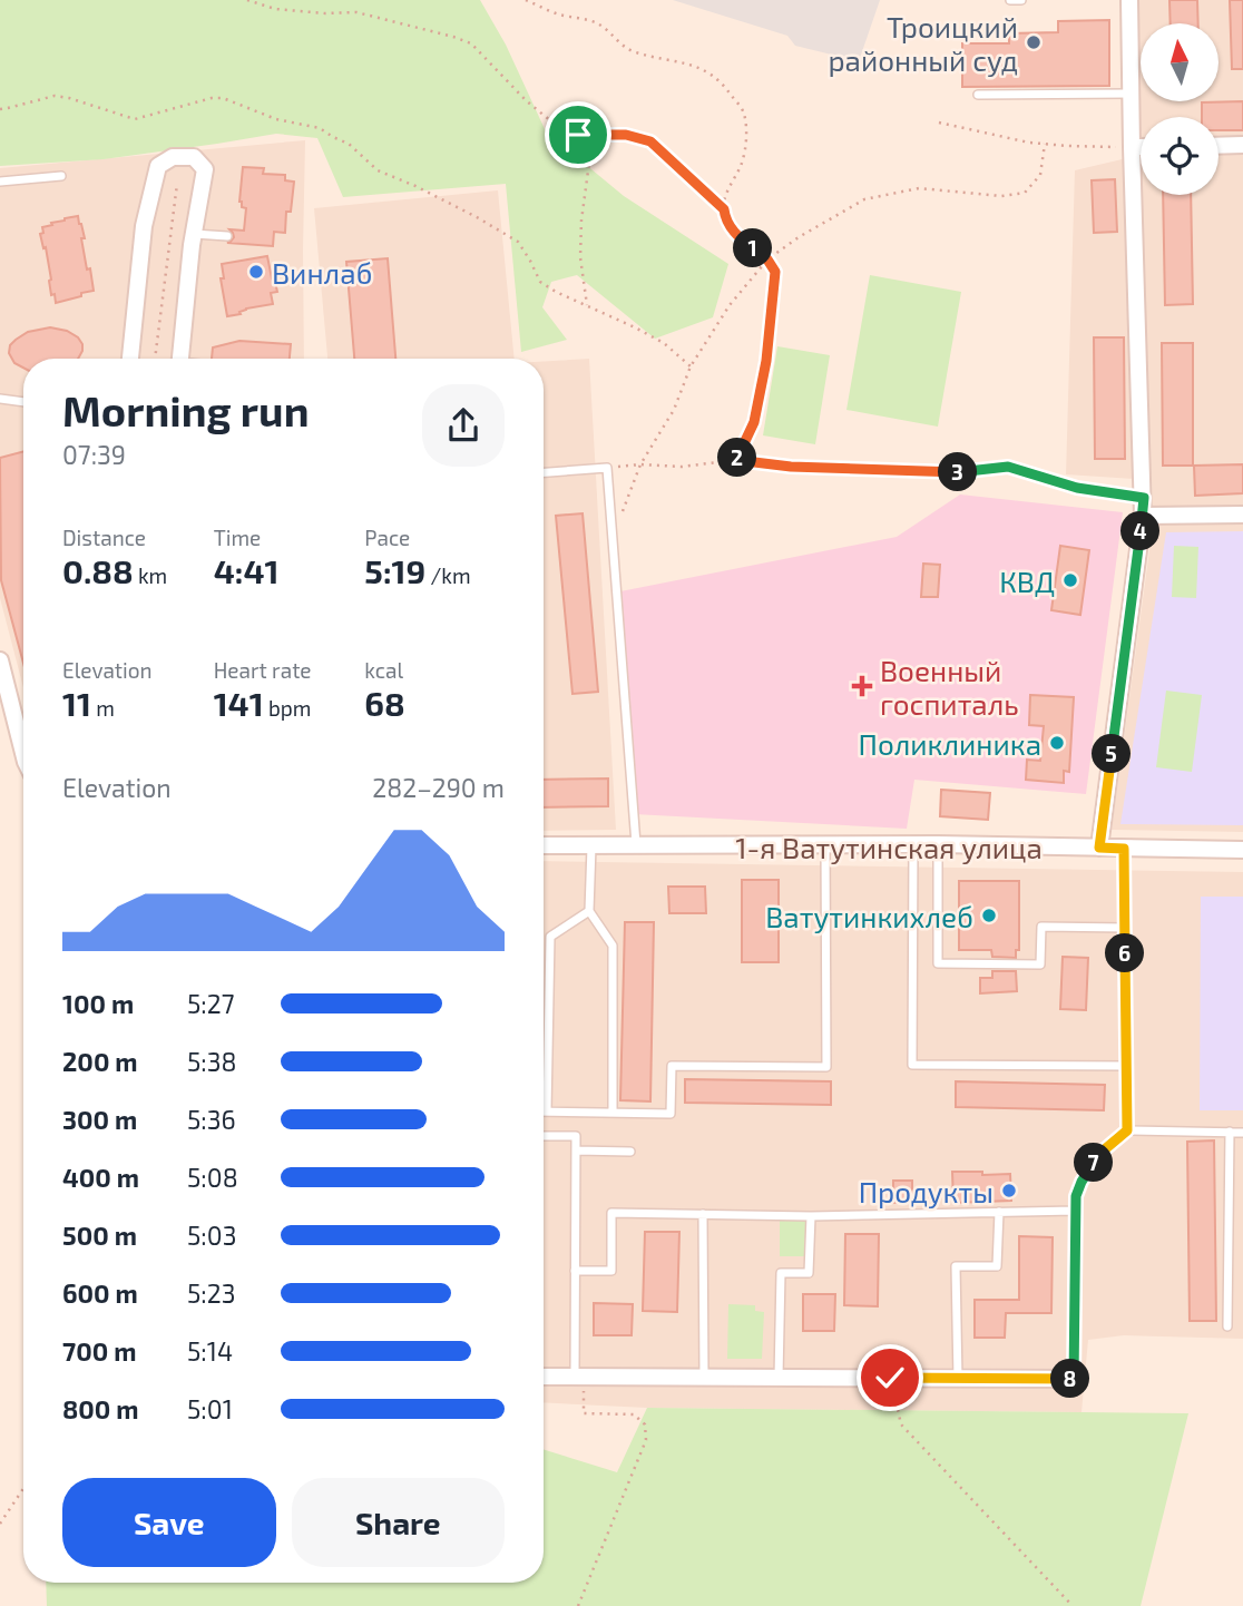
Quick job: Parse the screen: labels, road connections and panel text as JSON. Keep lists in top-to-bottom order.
{
  "streets": {
    "street": ["1-я Ватутинская улица"]
  },
  "places": {
    "other": [
      "Троицкий районный суд",
      "Винлаб",
      "КВД",
      "Поликлиника",
      "Ватутинкихлеб",
      "Продукты"
    ],
    "health": ["Военный госпиталь"]
  },
  "north": "top",
  "page": {
    "pins": [
      "1",
      "2",
      "3",
      "4",
      "5",
      "6",
      "7",
      "8"
    ],
    "heading": ["Morning run", "07:39"],
    "stats": [
      ["Distance", "0.88 km"],
      ["Time", "4:41"],
      ["Pace", "5:19 /km"],
      ["Elevation", "11 m"],
      ["Heart rate", "141 bpm"],
      ["kcal", "68"]
    ],
    "chart": ["Elevation", "282–290 m"],
    "list": [
      {
        "name": "100 m",
        "note": "5:27"
      },
      {
        "name": "200 m",
        "note": "5:38"
      },
      {
        "name": "300 m",
        "note": "5:36"
      },
      {
        "name": "400 m",
        "note": "5:08"
      },
      {
        "name": "500 m",
        "note": "5:03"
      },
      {
        "name": "600 m",
        "note": "5:23"
      },
      {
        "name": "700 m",
        "note": "5:14"
      },
      {
        "name": "800 m",
        "note": "5:01"
      }
    ],
    "buttons": ["Save", "Share"]
  }
}
